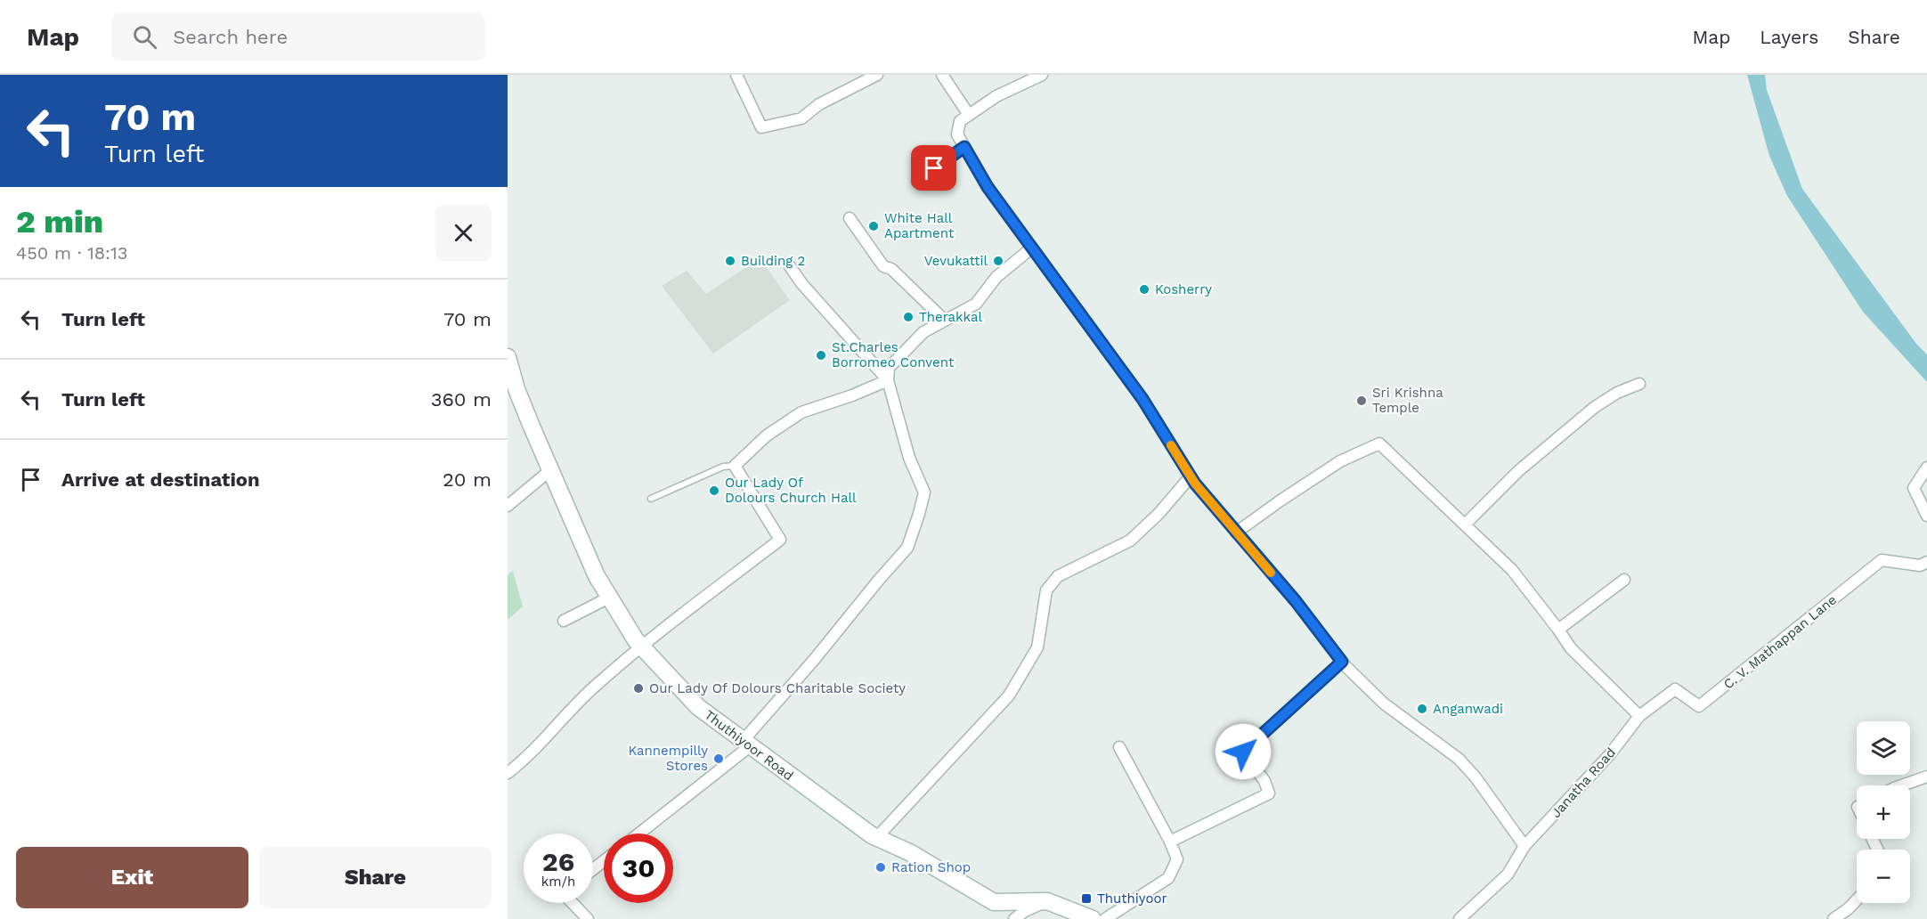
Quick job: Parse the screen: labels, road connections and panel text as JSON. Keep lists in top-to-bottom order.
{
  "streets": {
    "main road": ["Thuthiyoor Road"],
    "street": ["C. V. Mathappan Lane", "Janatha Road"]
  },
  "crossings": [
    ["C. V. Mathappan Lane", "Janatha Road"]
  ],
  "places": {
    "other": [
      "White Hall Apartment",
      "Building 2",
      "Vevukattil",
      "Kosherry",
      "Therakkal",
      "St.Charles Borromeo Convent",
      "Sri Krishna Temple",
      "Our Lady Of Dolours Church Hall",
      "Our Lady Of Dolours Charitable Society",
      "Anganwadi",
      "Kannempilly Stores",
      "Ration Shop"
    ],
    "transit": ["Thuthiyoor"]
  },
  "page": {
    "header": "Map",
    "search": "Search here",
    "nav": ["Map", "Layers", "Share"],
    "turn": ["70 m", "Turn left"],
    "heading": ["2 min", "450 m · 18:13"],
    "list": [
      {
        "name": "Turn left",
        "value": "70 m"
      },
      {
        "name": "Turn left",
        "value": "360 m"
      },
      {
        "name": "Arrive at destination",
        "value": "20 m"
      }
    ],
    "map_buttons": ["+", "−"],
    "speed": "26 km/h",
    "limit": "30",
    "buttons": ["Exit", "Share"]
  }
}
